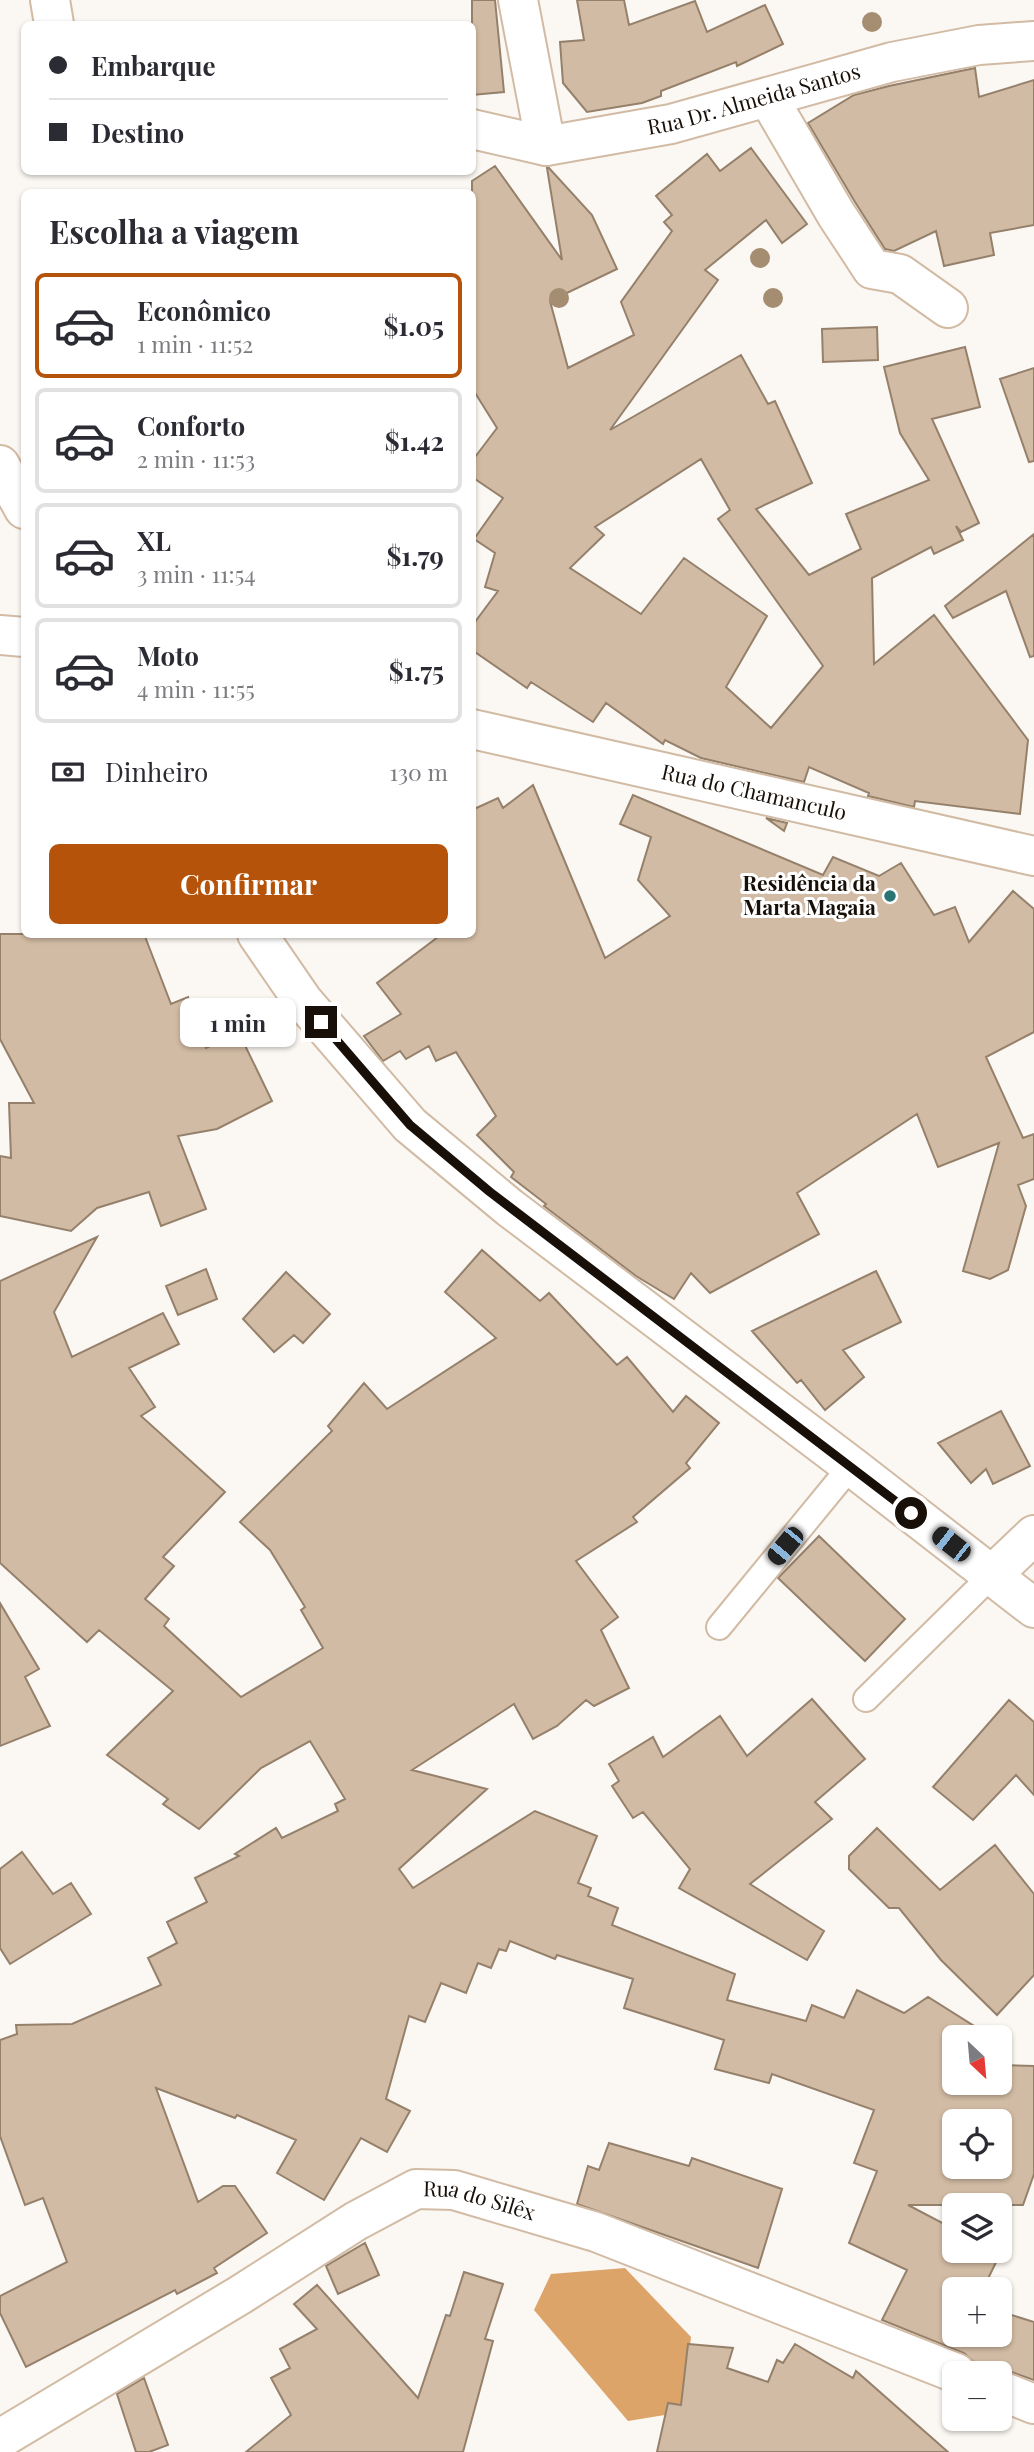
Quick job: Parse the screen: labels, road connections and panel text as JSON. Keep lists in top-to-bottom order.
{
  "streets": {
    "street": ["Rua Dr. Almeida Santos", "Rua do Chamanculo", "Rua do Silêx"]
  },
  "places": ["Residência da Marta Magaia"],
  "north": "bottom right",
  "page": {
    "banner": ["Embarque", "Destino"],
    "heading": "Escolha a viagem",
    "list": [
      {
        "name": "Econômico",
        "note": "1 min · 11:52",
        "value": "$1.05"
      },
      {
        "name": "Conforto",
        "note": "2 min · 11:53",
        "value": "$1.42"
      },
      {
        "name": "XL",
        "note": "3 min · 11:54",
        "value": "$1.79"
      },
      {
        "name": "Moto",
        "note": "4 min · 11:55",
        "value": "$1.75"
      }
    ],
    "pay": ["Dinheiro", "130 m"],
    "buttons": "Confirmar",
    "bubble": "1 min",
    "map_buttons": ["+", "−"]
  }
}
